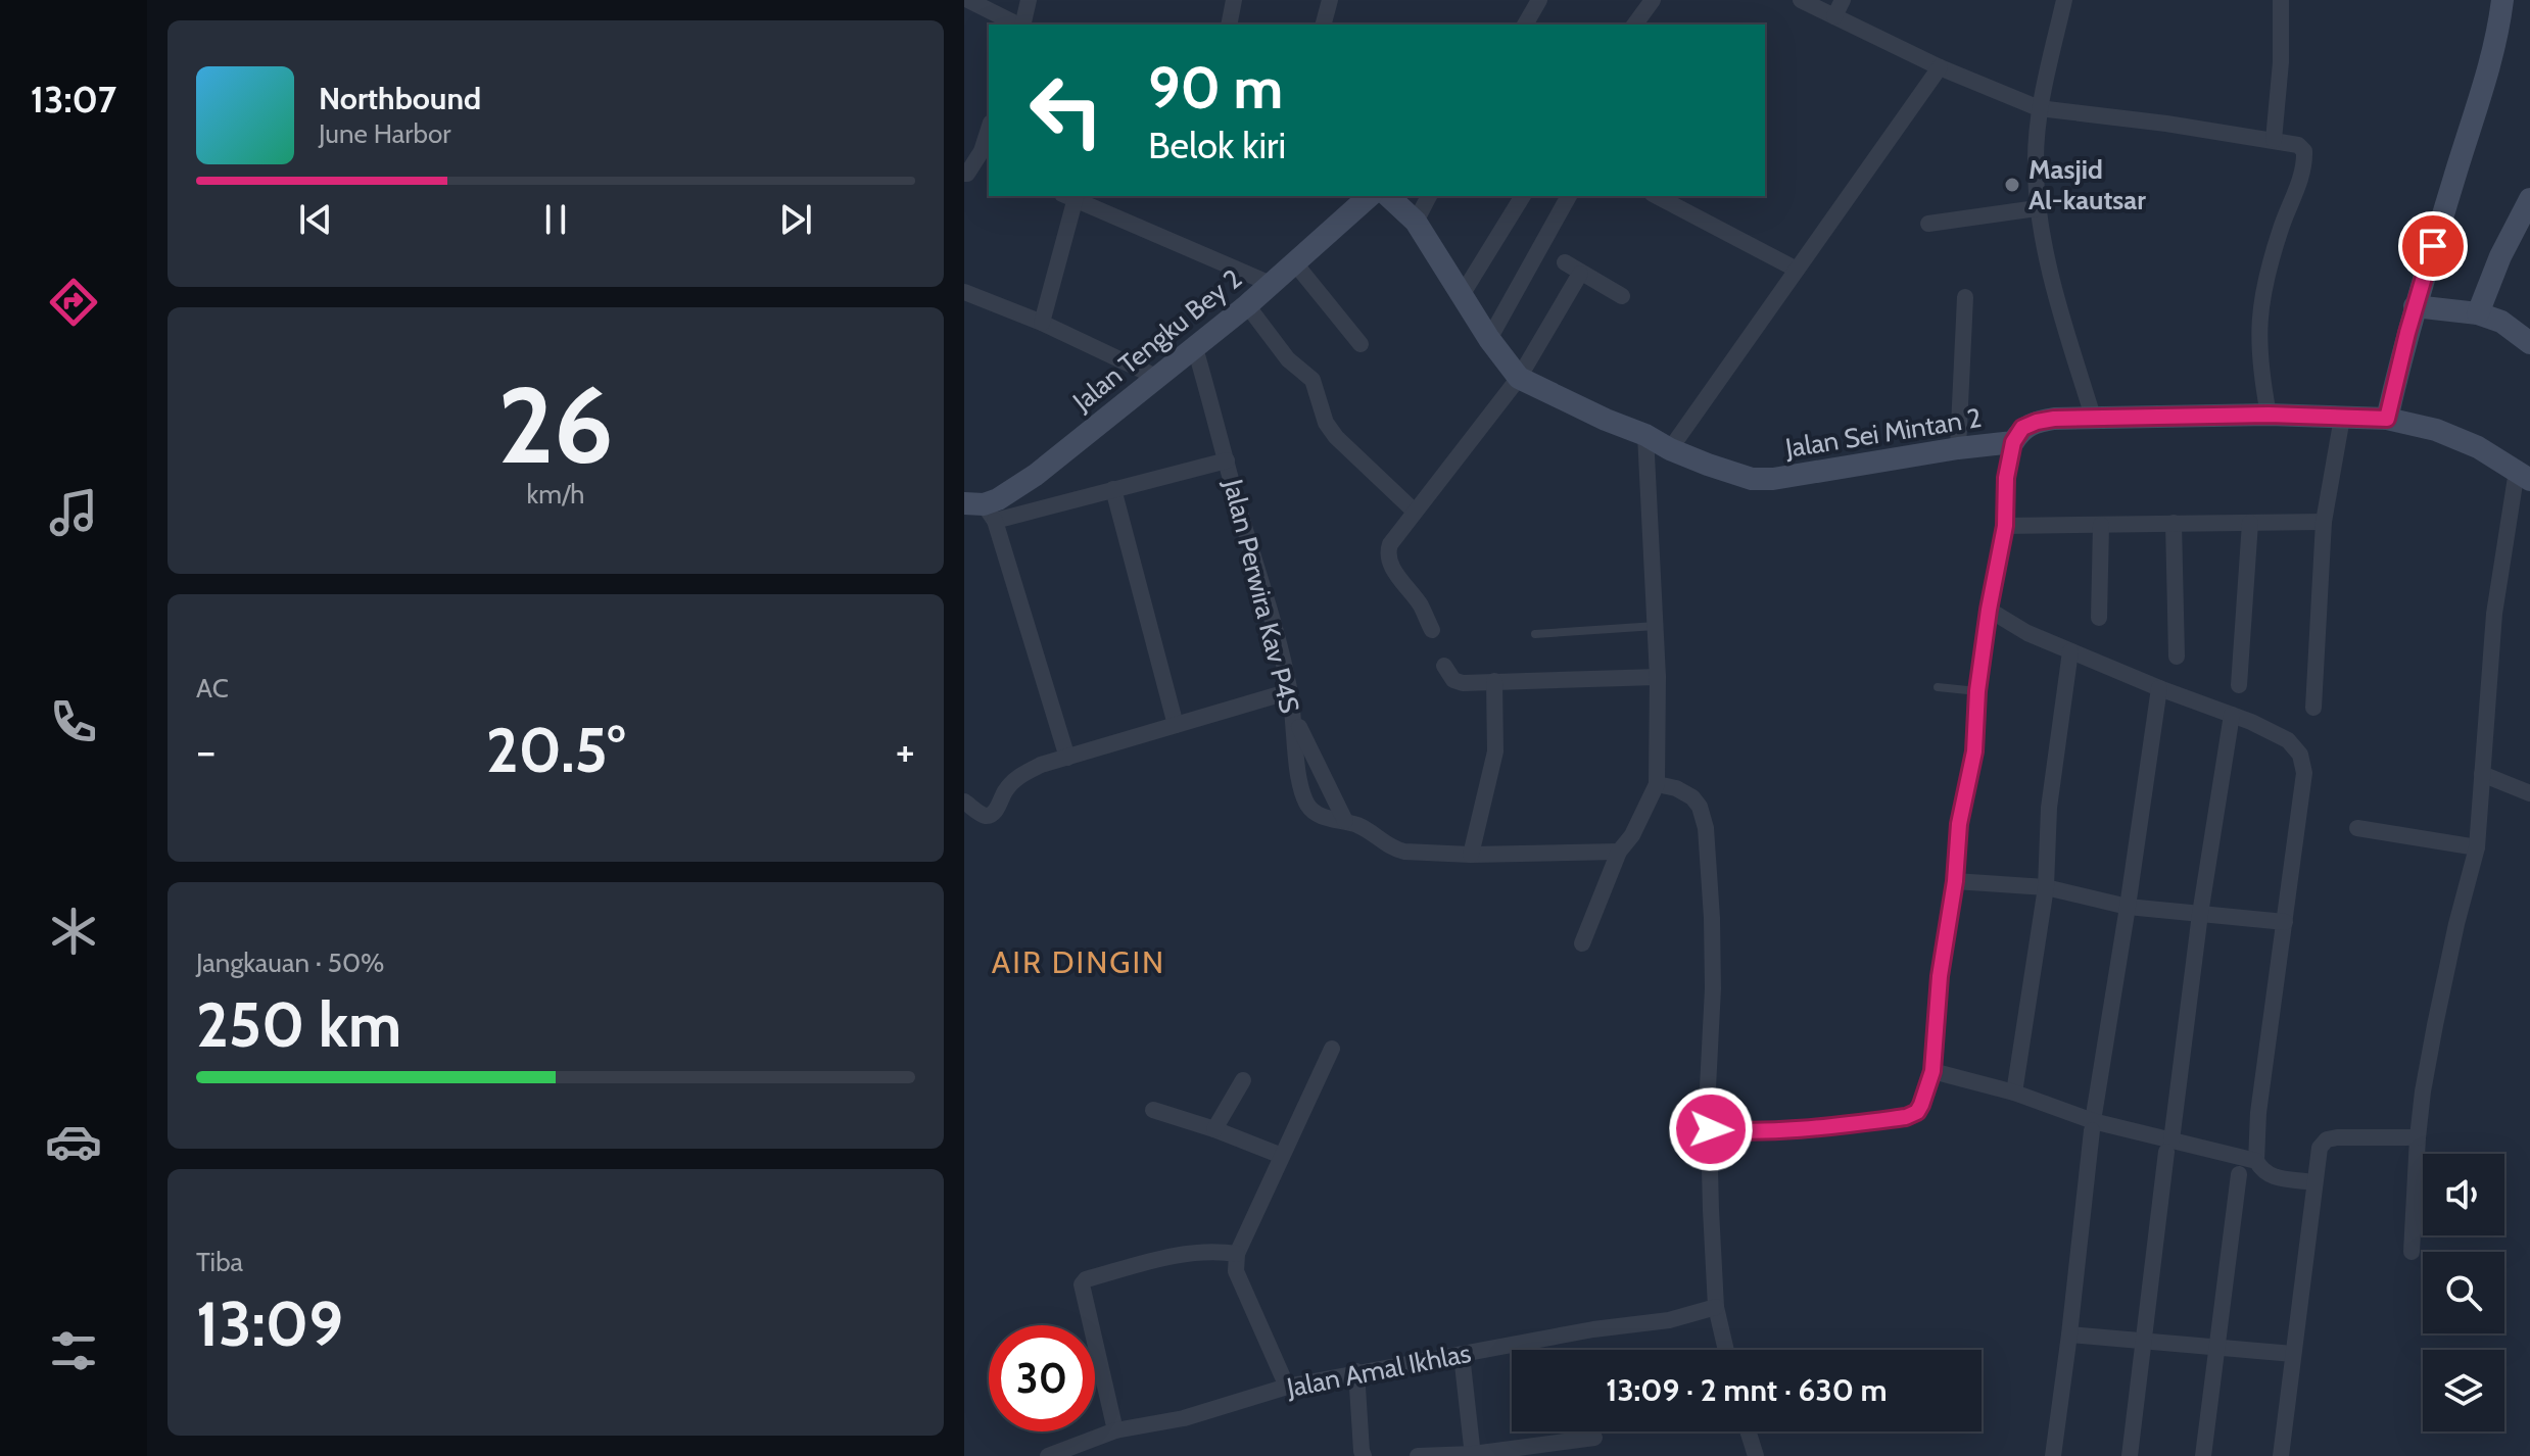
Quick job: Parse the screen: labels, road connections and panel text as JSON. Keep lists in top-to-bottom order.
{
  "streets": {
    "street": [
      "Jalan Tengku Bey 2",
      "Jalan Sei Mintan 2",
      "Jalan Perwira Kav P4S",
      "Jalan Amal Ikhlas"
    ]
  },
  "crossings": [
    ["Jalan Tengku Bey 2", "Jalan Perwira Kav P4S"]
  ],
  "districts": ["AIR DINGIN"],
  "places": ["Masjid Al-kautsar"],
  "page": {
    "tabs": "13:07",
    "turn": ["90 m", "Belok kiri"],
    "song": ["Northbound", "June Harbor"],
    "tile": [
      ["26", "km/h"],
      "AC",
      ["Jangkauan · 50%", "250 km"],
      ["Tiba", "13:09"]
    ],
    "heat": ["−", "20.5°", "+"],
    "limit": "30",
    "trip": "13:09 · 2 mnt · 630 m"
  }
}
